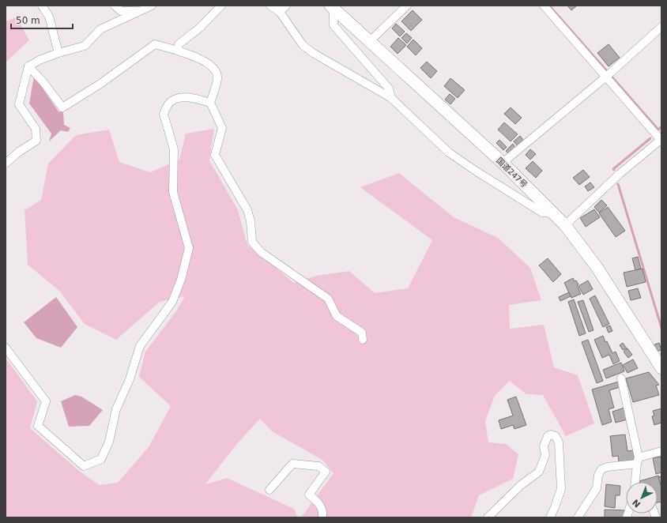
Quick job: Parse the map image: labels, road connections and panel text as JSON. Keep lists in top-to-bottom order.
{
  "streets": {
    "highway": ["国道247号"]
  },
  "scale_bar": "50 m",
  "north": "bottom left"
}
